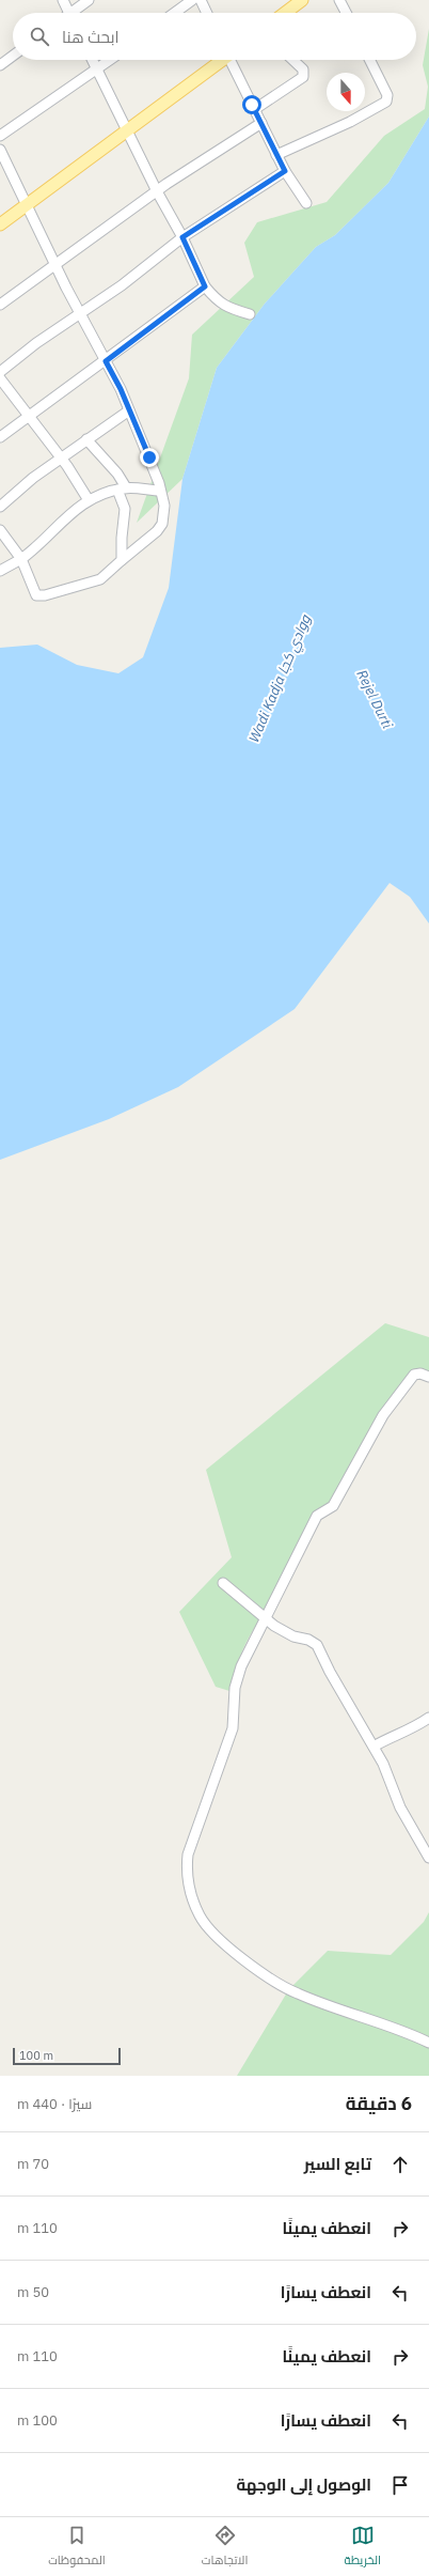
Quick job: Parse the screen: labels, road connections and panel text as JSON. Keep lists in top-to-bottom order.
{
  "water": ["Wadi Kadja ووادي كجا", "Rejel Durti"],
  "scale_bar": "100 m",
  "north": "bottom",
  "page": {
    "search": "ابحث هنا",
    "scale": "100 m",
    "heading": ["6 دقيقة", "سيرًا · 440 m"],
    "list": [
      ["تابع السير", "70 m"],
      ["انعطف يمينًا", "110 m"],
      ["انعطف يسارًا", "50 m"],
      ["انعطف يمينًا", "110 m"],
      ["انعطف يسارًا", "100 m"],
      "الوصول إلى الوجهة"
    ],
    "nav": ["الخريطة", "الاتجاهات", "المحفوظات"]
  }
}
